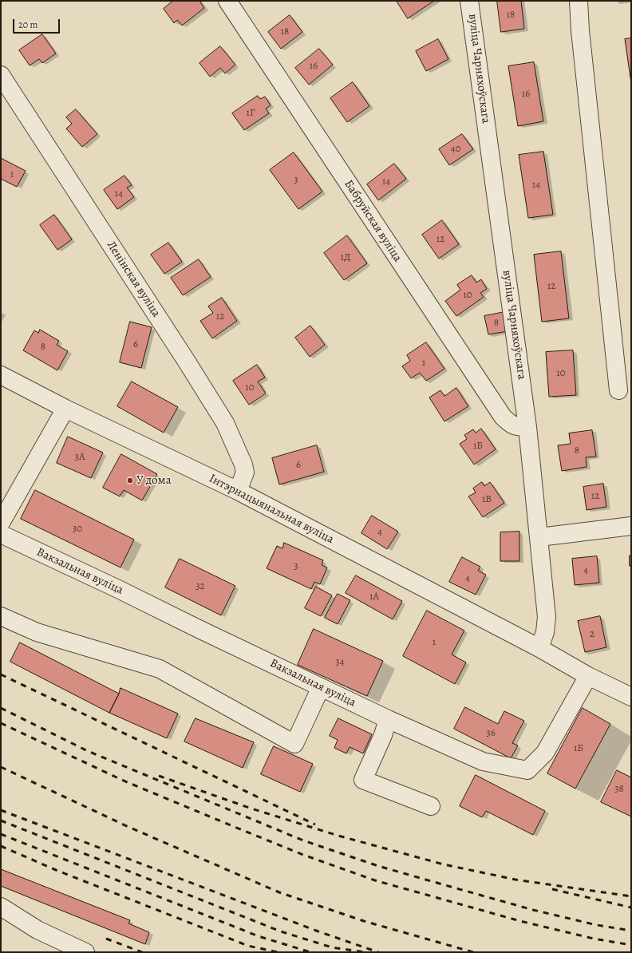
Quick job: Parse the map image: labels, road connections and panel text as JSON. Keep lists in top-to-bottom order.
{
  "streets": {
    "street": [
      "вуліца Чарняхоўскага",
      "Бабруйская вуліца",
      "Ленінская вуліца",
      "Інтэрнацыянальная вуліца",
      "Вакзальная вуліца"
    ]
  },
  "crossings": [
    ["вуліца Чарняхоўскага", "Бабруйская вуліца"],
    ["вуліца Чарняхоўскага", "Інтэрнацыянальная вуліца"],
    ["Ленінская вуліца", "Інтэрнацыянальная вуліца"],
    ["Інтэрнацыянальная вуліца", "Вакзальная вуліца"]
  ],
  "places": ["У дома"],
  "house_numbers": [
    "18",
    "18",
    "16",
    "16",
    "1Г",
    "40",
    "1",
    "3",
    "14",
    "14",
    "14",
    "12",
    "1Д",
    "12",
    "10",
    "12",
    "8",
    "6",
    "8",
    "1",
    "10",
    "10",
    "1Б",
    "8",
    "3А",
    "6",
    "12",
    "1В",
    "30",
    "4",
    "3",
    "4",
    "4",
    "32",
    "1А",
    "2",
    "1",
    "34",
    "36",
    "1Б",
    "38"
  ],
  "scale_bar": "20 m"
}
